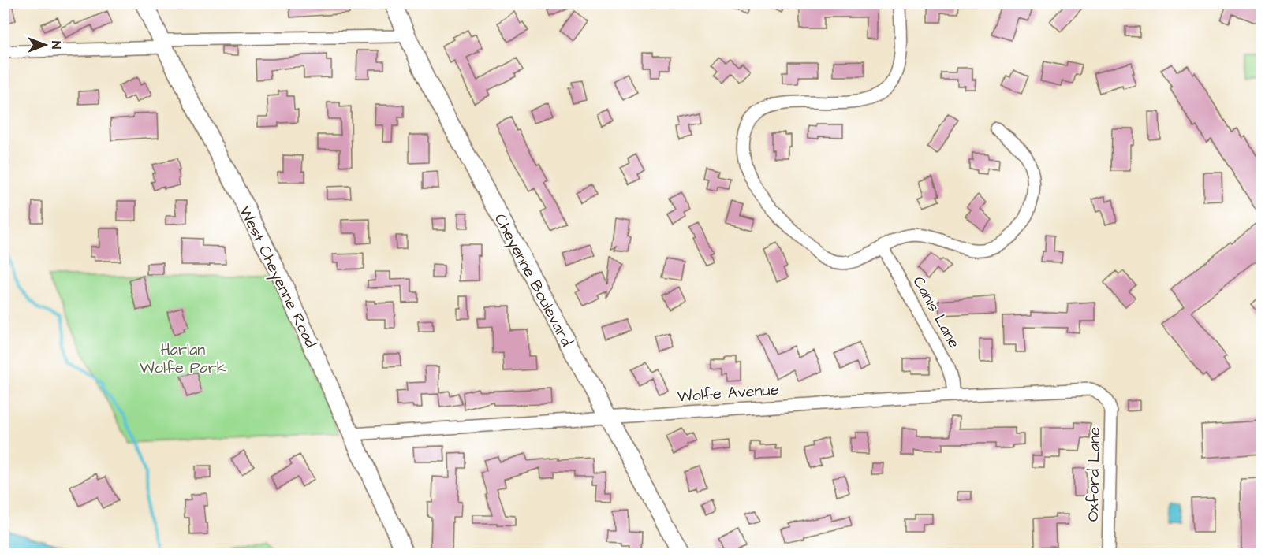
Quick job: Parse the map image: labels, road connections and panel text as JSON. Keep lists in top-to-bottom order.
{
  "streets": {
    "main road": ["West Cheyenne Road", "Cheyenne Boulevard"],
    "street": ["Canis Lane", "Wolfe Avenue", "Oxford Lane"]
  },
  "crossings": [
    ["West Cheyenne Road", "Wolfe Avenue"],
    ["Cheyenne Boulevard", "Wolfe Avenue"],
    ["Canis Lane", "Wolfe Avenue"],
    ["Wolfe Avenue", "Oxford Lane"]
  ],
  "parks": ["Harlan Wolfe Park"],
  "north": "right"
}
